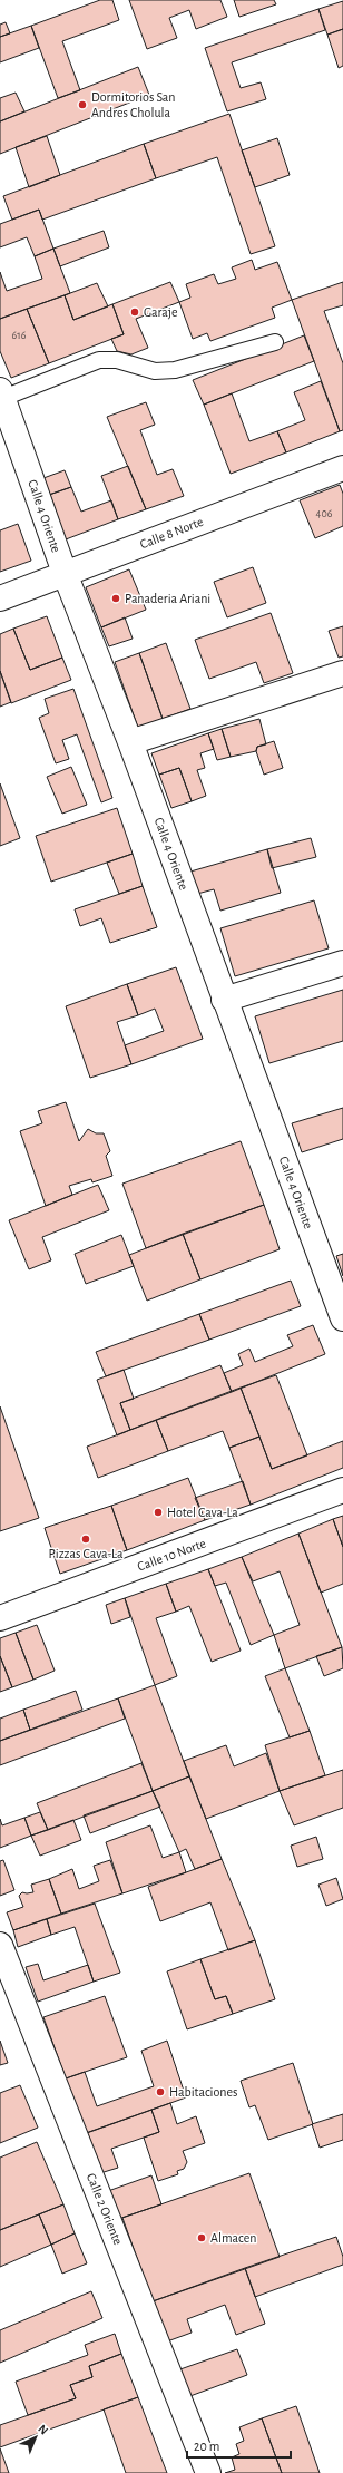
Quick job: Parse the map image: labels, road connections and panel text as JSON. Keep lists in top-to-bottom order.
{
  "streets": {
    "street": [
      "Calle 4 Oriente",
      "Calle 8 Norte",
      "Calle 10 Norte",
      "Calle 2 Oriente"
    ]
  },
  "crossings": [
    ["Calle 4 Oriente", "Calle 8 Norte"]
  ],
  "places": [
    "Dormitorios San Andres Cholula",
    "Garaje",
    "Panaderia Ariani",
    "Hotel Cava-La",
    "Pizzas Cava-La",
    "Habitaciones",
    "Almacen"
  ],
  "house_numbers": ["616", "406"],
  "scale_bar": "20 m",
  "north": "top right"
}
